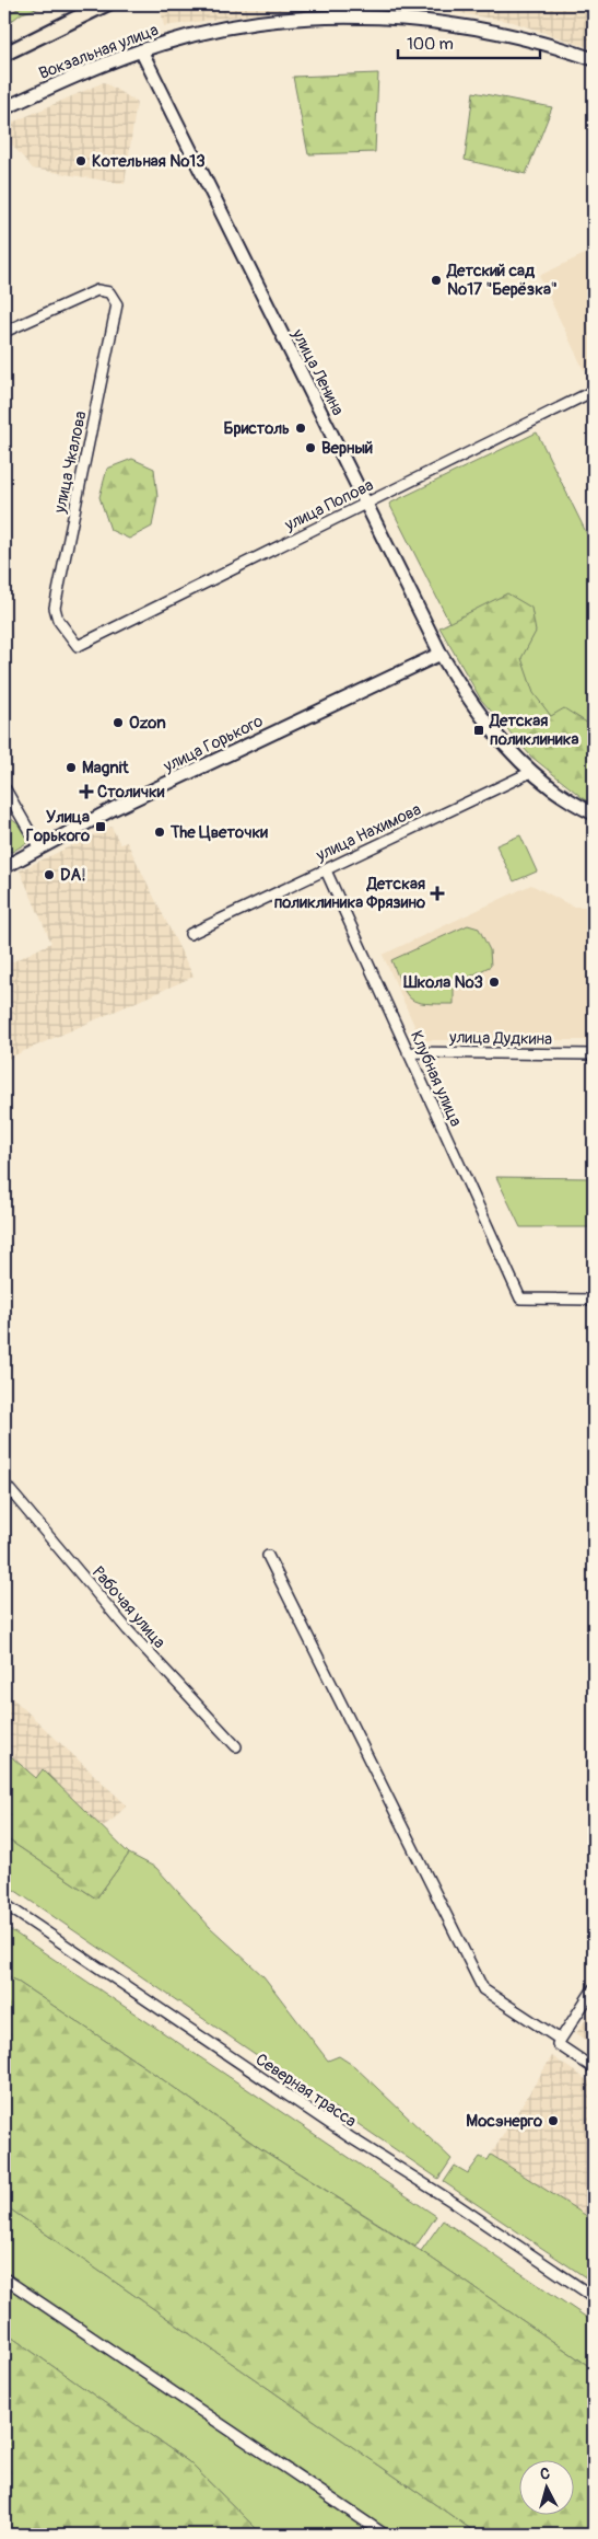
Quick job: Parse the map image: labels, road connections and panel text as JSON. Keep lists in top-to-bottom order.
{
  "streets": {
    "street": [
      "Вокзальная улица",
      "улица Ленина",
      "улица Чкалова",
      "улица Попова",
      "улица Горького",
      "улица Нахимова",
      "улица Дудкина",
      "Клубная улица",
      "Рабочая улица",
      "Северная трасса"
    ]
  },
  "crossings": [
    ["Вокзальная улица", "улица Ленина"],
    ["улица Ленина", "улица Попова"],
    ["улица Ленина", "улица Горького"],
    ["улица Ленина", "улица Нахимова"],
    ["улица Чкалова", "улица Попова"],
    ["улица Нахимова", "Клубная улица"],
    ["улица Дудкина", "Клубная улица"]
  ],
  "places": {
    "other": [
      "Котельная №13",
      "Детский сад №17 \"Берёзка\"",
      "Бристоль",
      "Верный",
      "Ozon",
      "Magnit",
      "The Цветочки",
      "DA!",
      "Школа №3",
      "Мосэнерго"
    ],
    "transit": ["Детская поликлиника", "Улица Горького"],
    "health": ["Столички", "Детская поликлиника Фрязино"]
  },
  "scale_bar": "100 m",
  "north": "top"
}
